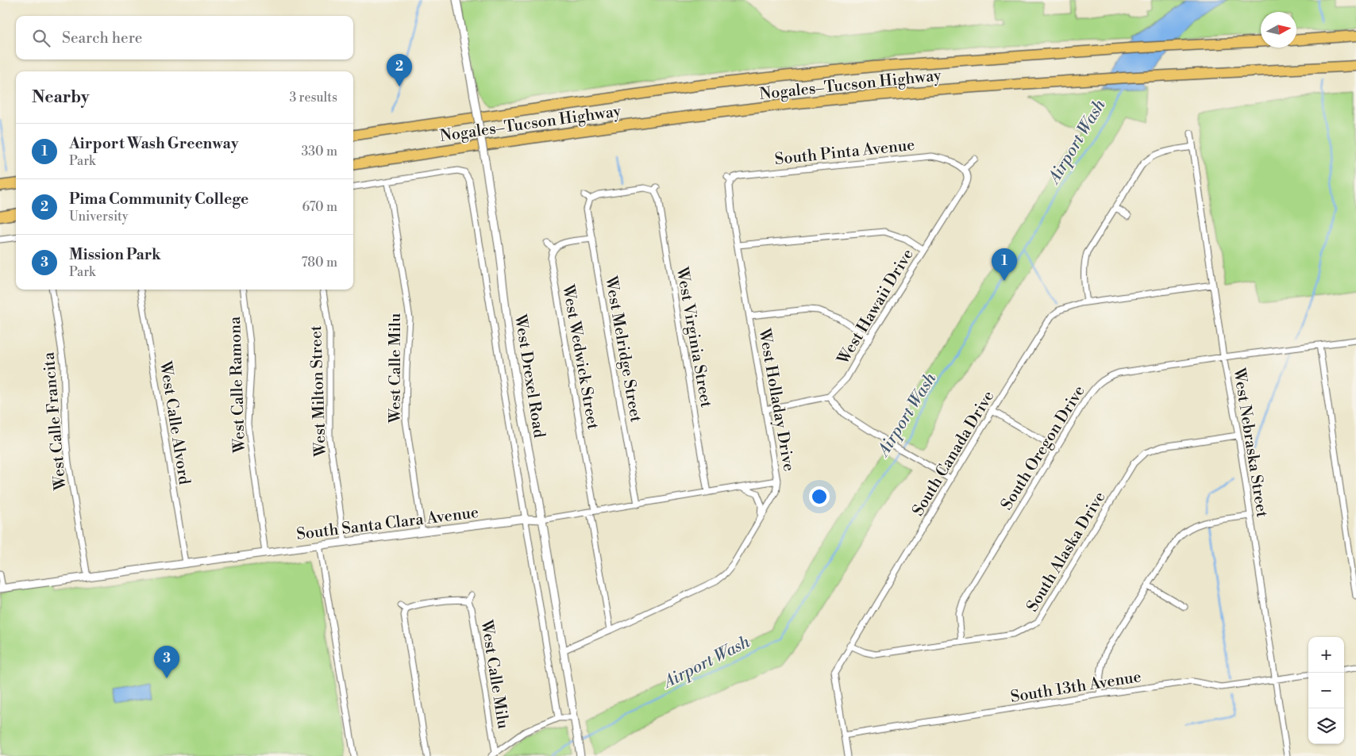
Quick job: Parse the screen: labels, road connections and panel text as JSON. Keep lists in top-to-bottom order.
{
  "streets": {
    "highway": ["Nogales–Tucson Highway"],
    "street": [
      "South Pinta Avenue",
      "West Hawaii Drive",
      "West Virginia Street",
      "West Melridge Street",
      "West Wedwick Street",
      "West Calle Milu",
      "West Drexel Road",
      "West Calle Ramona",
      "West Milton Street",
      "West Holladay Drive",
      "West Calle Francita",
      "West Calle Alvord",
      "West Nebraska Street",
      "South Oregon Drive",
      "South Canada Drive",
      "South Santa Clara Avenue",
      "South Alaska Drive",
      "South 13th Avenue"
    ]
  },
  "crossings": [
    ["South Pinta Avenue", "West Hawaii Drive"],
    ["South Pinta Avenue", "West Holladay Drive"],
    ["West Virginia Street", "West Melridge Street"],
    ["West Virginia Street", "South Santa Clara Avenue"],
    ["West Melridge Street", "South Santa Clara Avenue"],
    ["West Wedwick Street", "West Holladay Drive"],
    ["West Wedwick Street", "South Santa Clara Avenue"],
    ["West Calle Milu", "West Drexel Road"],
    ["West Calle Milu", "South Santa Clara Avenue"],
    ["West Drexel Road", "West Holladay Drive"],
    ["West Drexel Road", "South Santa Clara Avenue"],
    ["West Calle Ramona", "South Santa Clara Avenue"],
    ["West Milton Street", "South Santa Clara Avenue"],
    ["West Holladay Drive", "South Santa Clara Avenue"],
    ["West Calle Francita", "South Santa Clara Avenue"],
    ["West Calle Alvord", "South Santa Clara Avenue"],
    ["West Nebraska Street", "South Oregon Drive"],
    ["West Nebraska Street", "South Canada Drive"],
    ["West Nebraska Street", "South Alaska Drive"],
    ["West Nebraska Street", "South 13th Avenue"],
    ["South Oregon Drive", "South Alaska Drive"],
    ["South Canada Drive", "South Alaska Drive"],
    ["South Canada Drive", "South 13th Avenue"]
  ],
  "water": ["Airport Wash"],
  "north": "right",
  "page": {
    "search": "Search here",
    "pins": ["2", "1", "3"],
    "heading": ["Nearby", "3 results"],
    "list": [
      {
        "mark": "1",
        "name": "Airport Wash Greenway",
        "note": "Park",
        "value": "330 m"
      },
      {
        "mark": "2",
        "name": "Pima Community College",
        "note": "University",
        "value": "670 m"
      },
      {
        "mark": "3",
        "name": "Mission Park",
        "note": "Park",
        "value": "780 m"
      }
    ],
    "map_buttons": ["+", "−"]
  }
}
